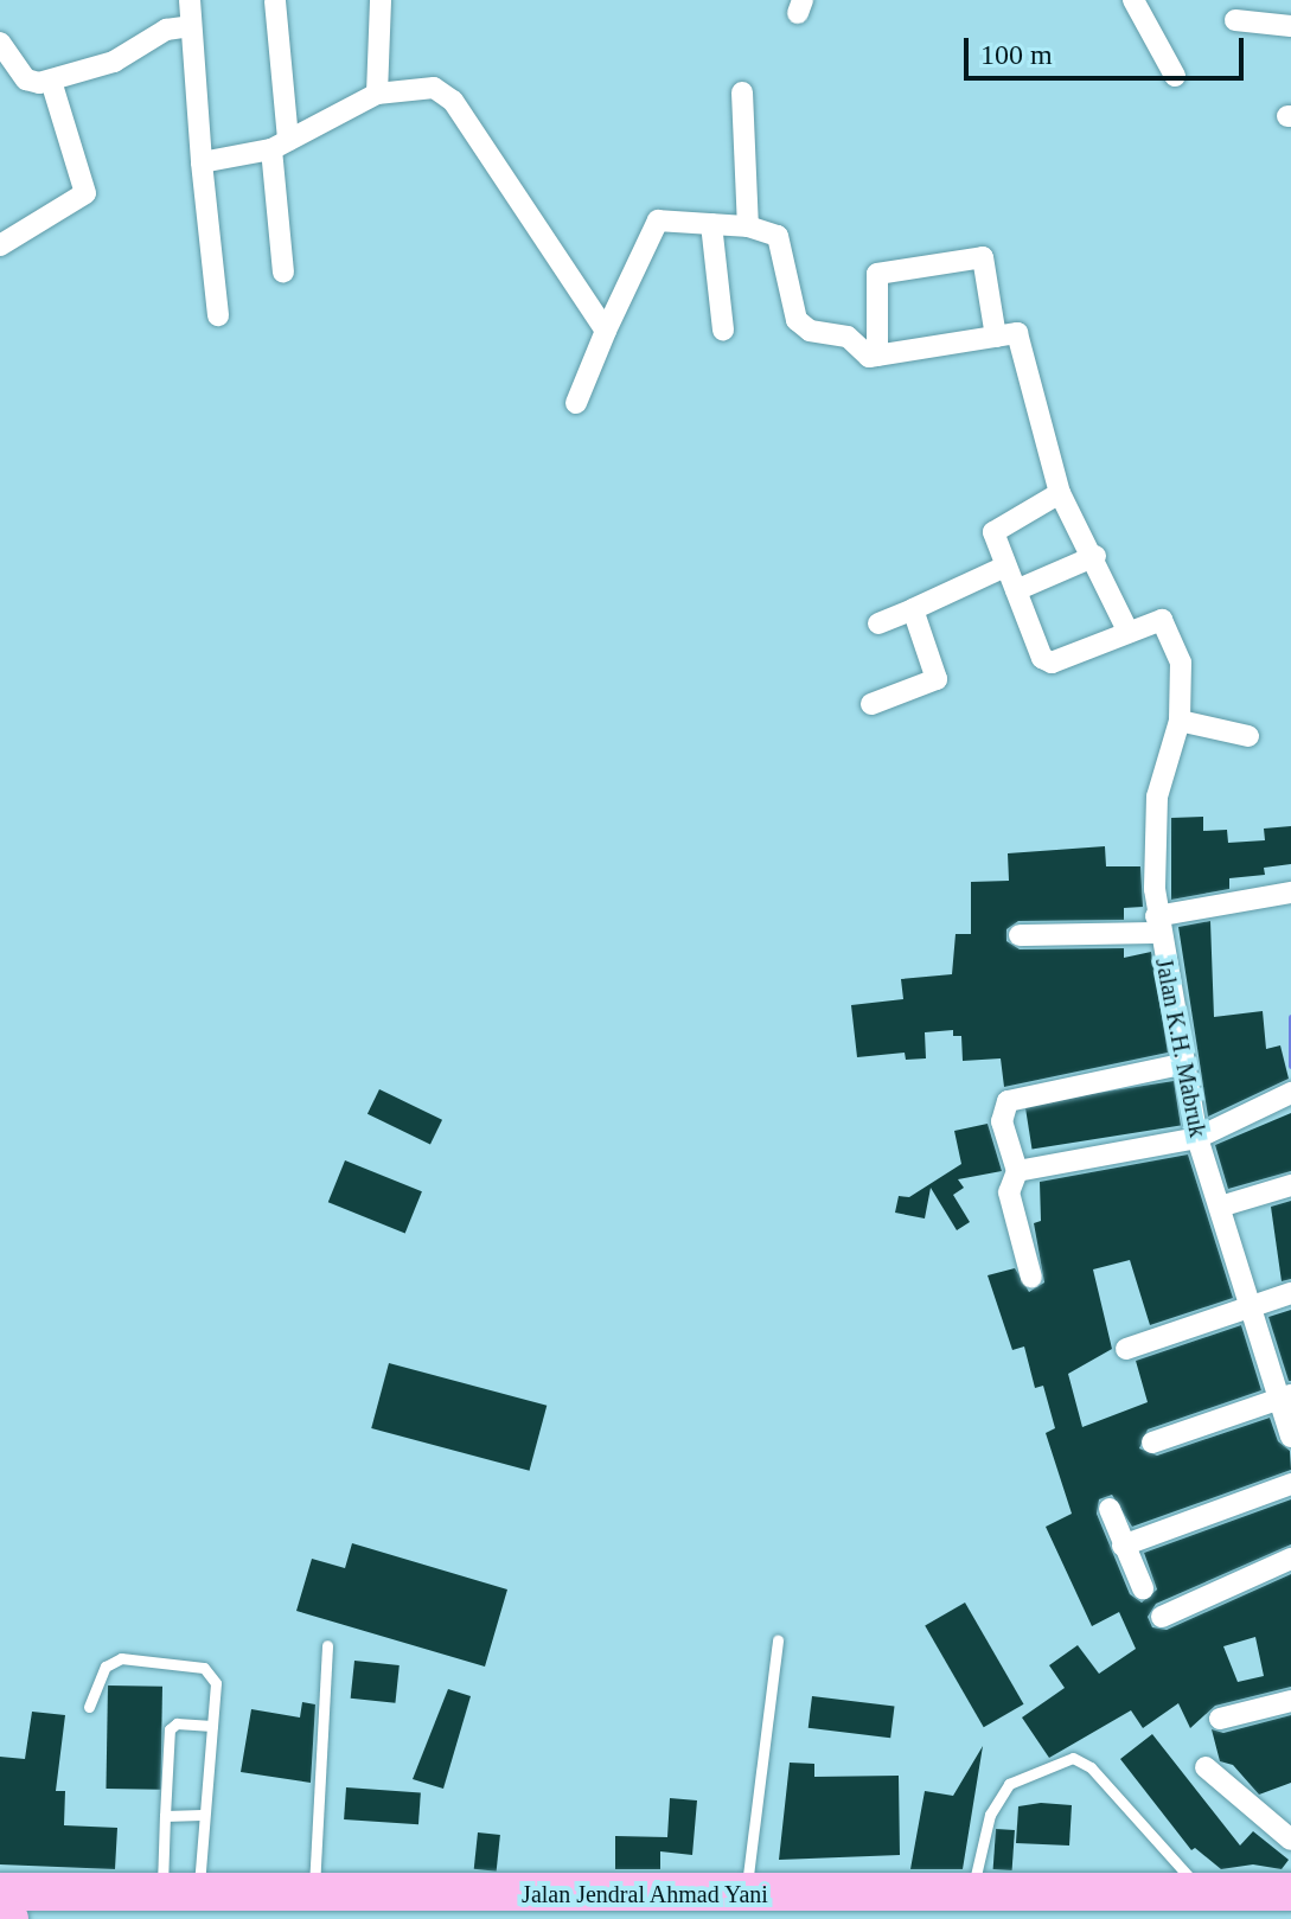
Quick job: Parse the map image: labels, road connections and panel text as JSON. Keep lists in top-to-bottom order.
{
  "streets": {
    "highway": ["Jalan Jendral Ahmad Yani"],
    "street": ["Jalan K.H. Mabruk"]
  },
  "scale_bar": "100 m"
}
